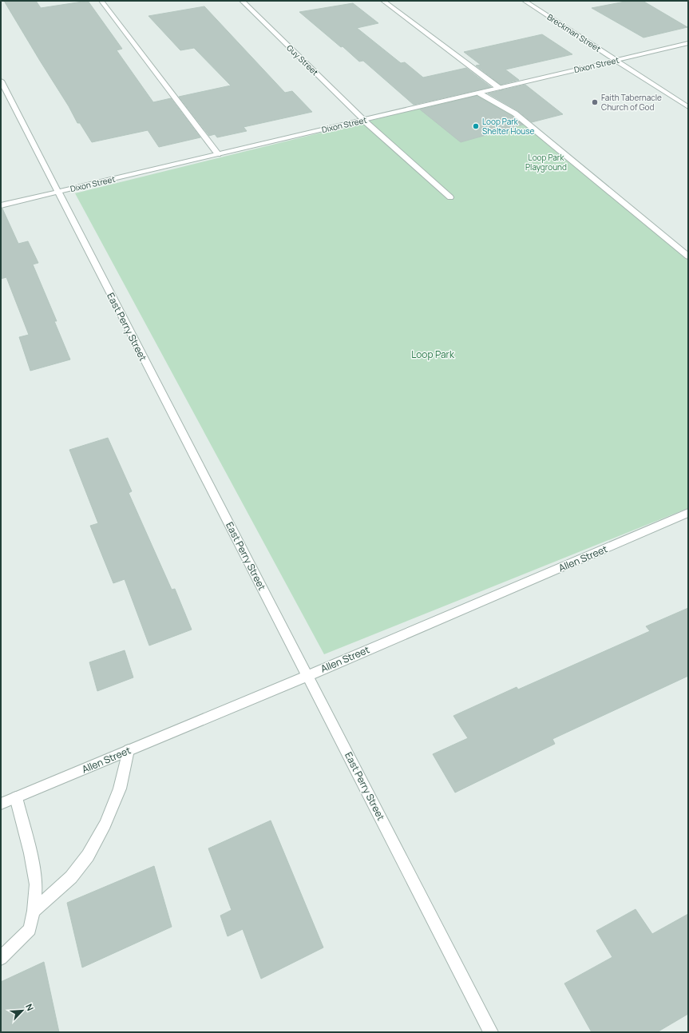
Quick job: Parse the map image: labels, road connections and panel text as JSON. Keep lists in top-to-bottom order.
{
  "streets": {
    "street": [
      "Breckman Street",
      "Guy Street",
      "Dixon Street",
      "East Perry Street",
      "Allen Street"
    ]
  },
  "crossings": [
    ["Breckman Street", "Dixon Street"],
    ["Guy Street", "Dixon Street"],
    ["Dixon Street", "East Perry Street"],
    ["East Perry Street", "Allen Street"]
  ],
  "parks": ["Loop Park Playground", "Loop Park"],
  "places": ["Faith Tabernacle Church of God", "Loop Park Shelter House"],
  "north": "top right"
}
